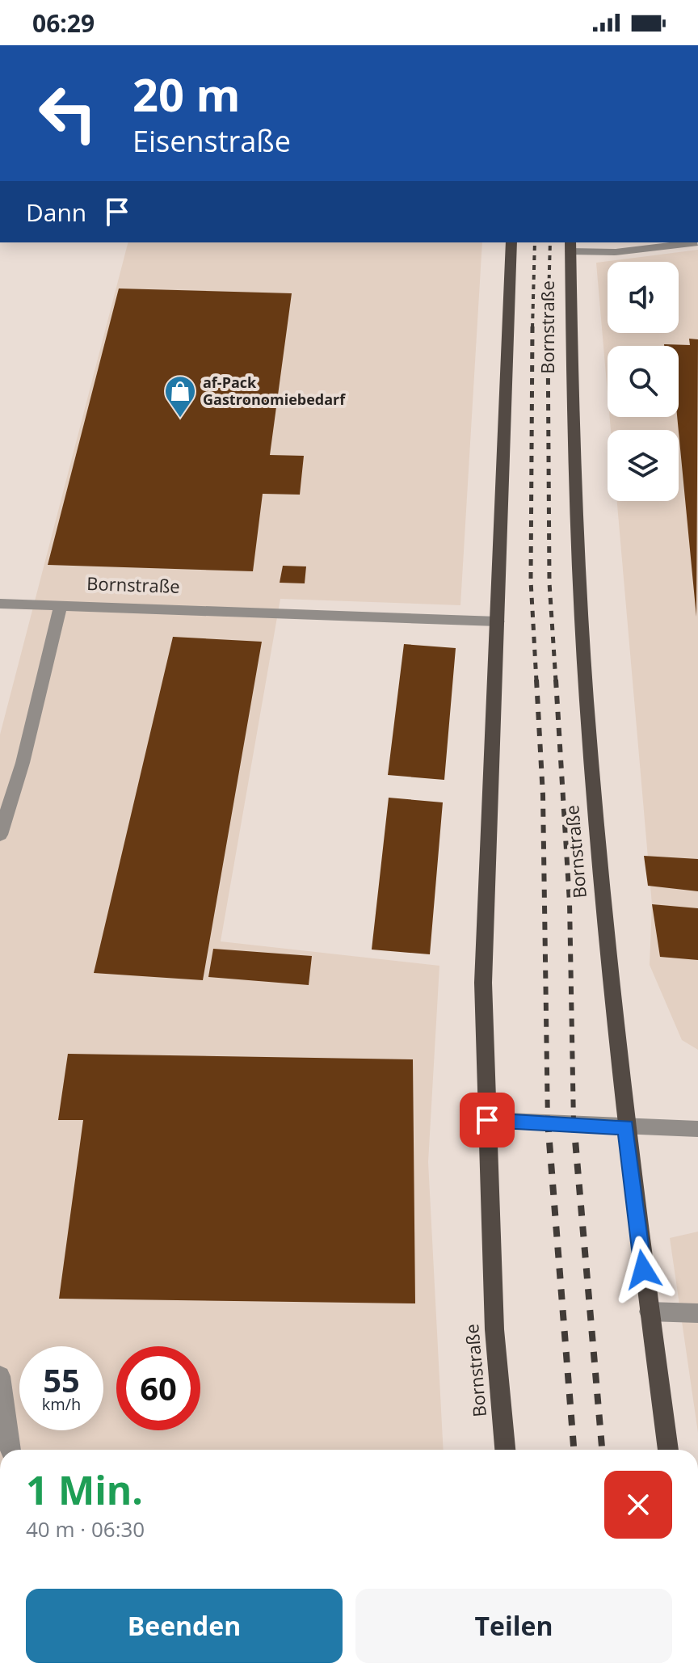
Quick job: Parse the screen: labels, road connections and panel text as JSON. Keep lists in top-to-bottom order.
{
  "streets": {
    "main road": ["Bornstraße"]
  },
  "places": {
    "shop": ["af-Pack Gastronomiebedarf"]
  },
  "page": {
    "status": "06:29",
    "turn": ["20 m", "Eisenstraße"],
    "then": "Dann",
    "speed": "55 km/h",
    "limit": "60",
    "heading": ["1 Min.", "40 m · 06:30"],
    "buttons": ["Beenden", "Teilen"]
  }
}
